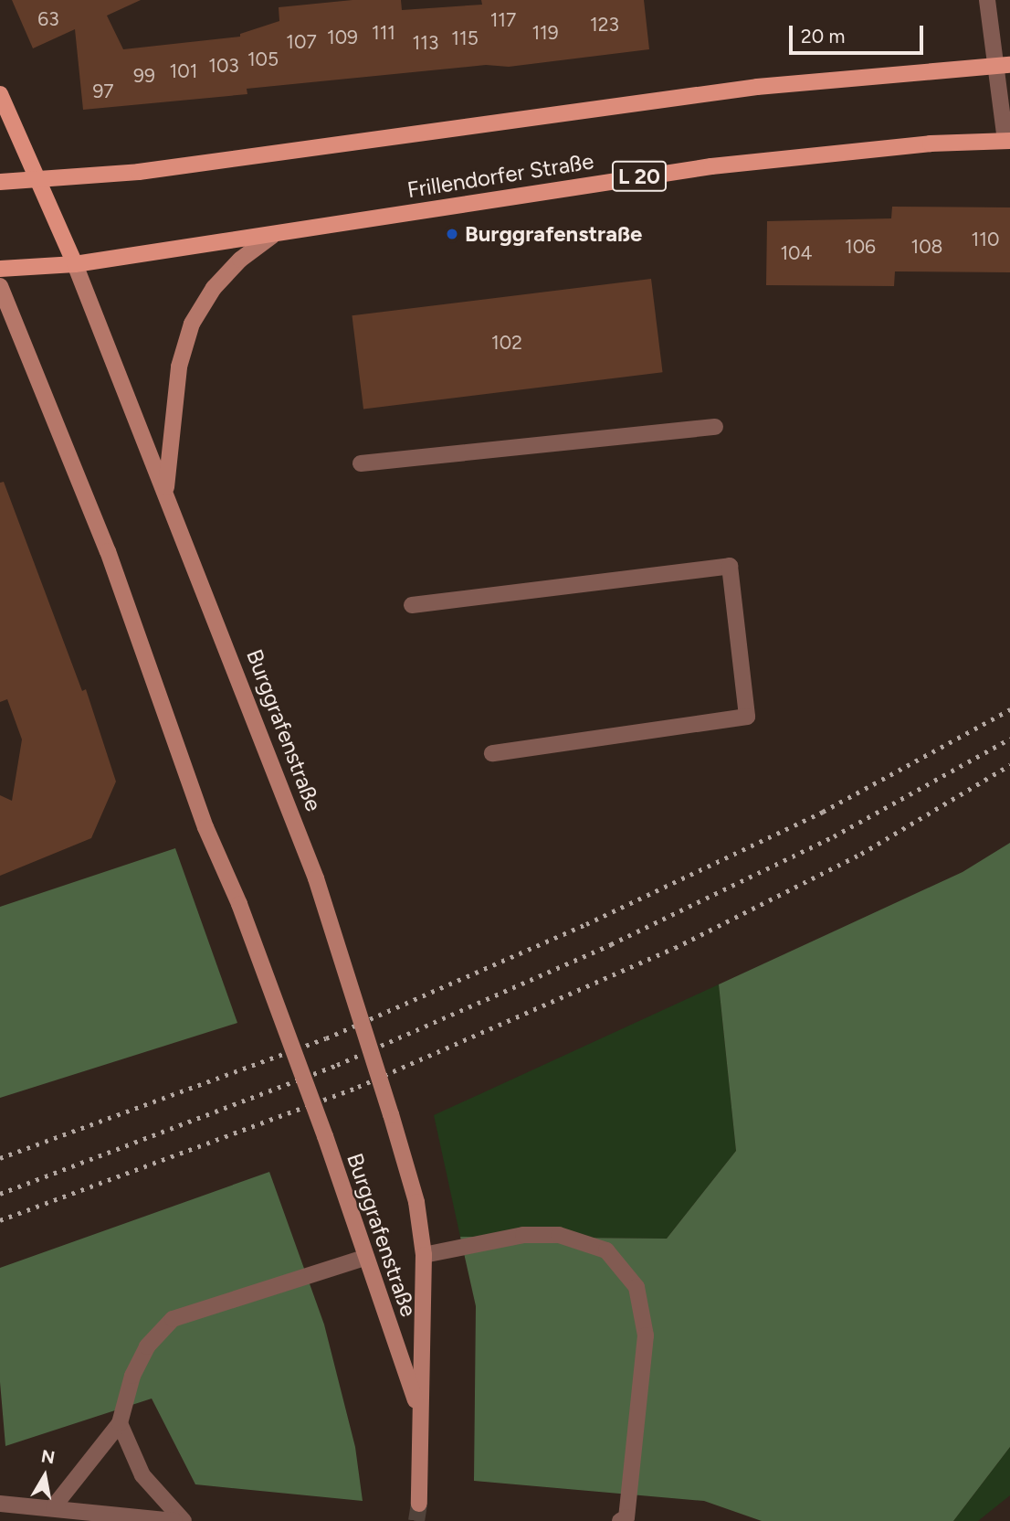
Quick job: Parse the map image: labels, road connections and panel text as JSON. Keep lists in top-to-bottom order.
{
  "streets": {
    "main road": ["Frillendorfer Straße", "L 20", "Burggrafenstraße"]
  },
  "crossings": [
    ["Frillendorfer Straße", "L 20"],
    ["Frillendorfer Straße", "Burggrafenstraße"],
    ["L 20", "Burggrafenstraße"]
  ],
  "places": ["Burggrafenstraße"],
  "house_numbers": [
    "63",
    "117",
    "123",
    "111",
    "119",
    "109",
    "115",
    "107",
    "113",
    "105",
    "103",
    "101",
    "99",
    "97",
    "110",
    "106",
    "108",
    "104",
    "102"
  ],
  "scale_bar": "20 m",
  "north": "top"
}
